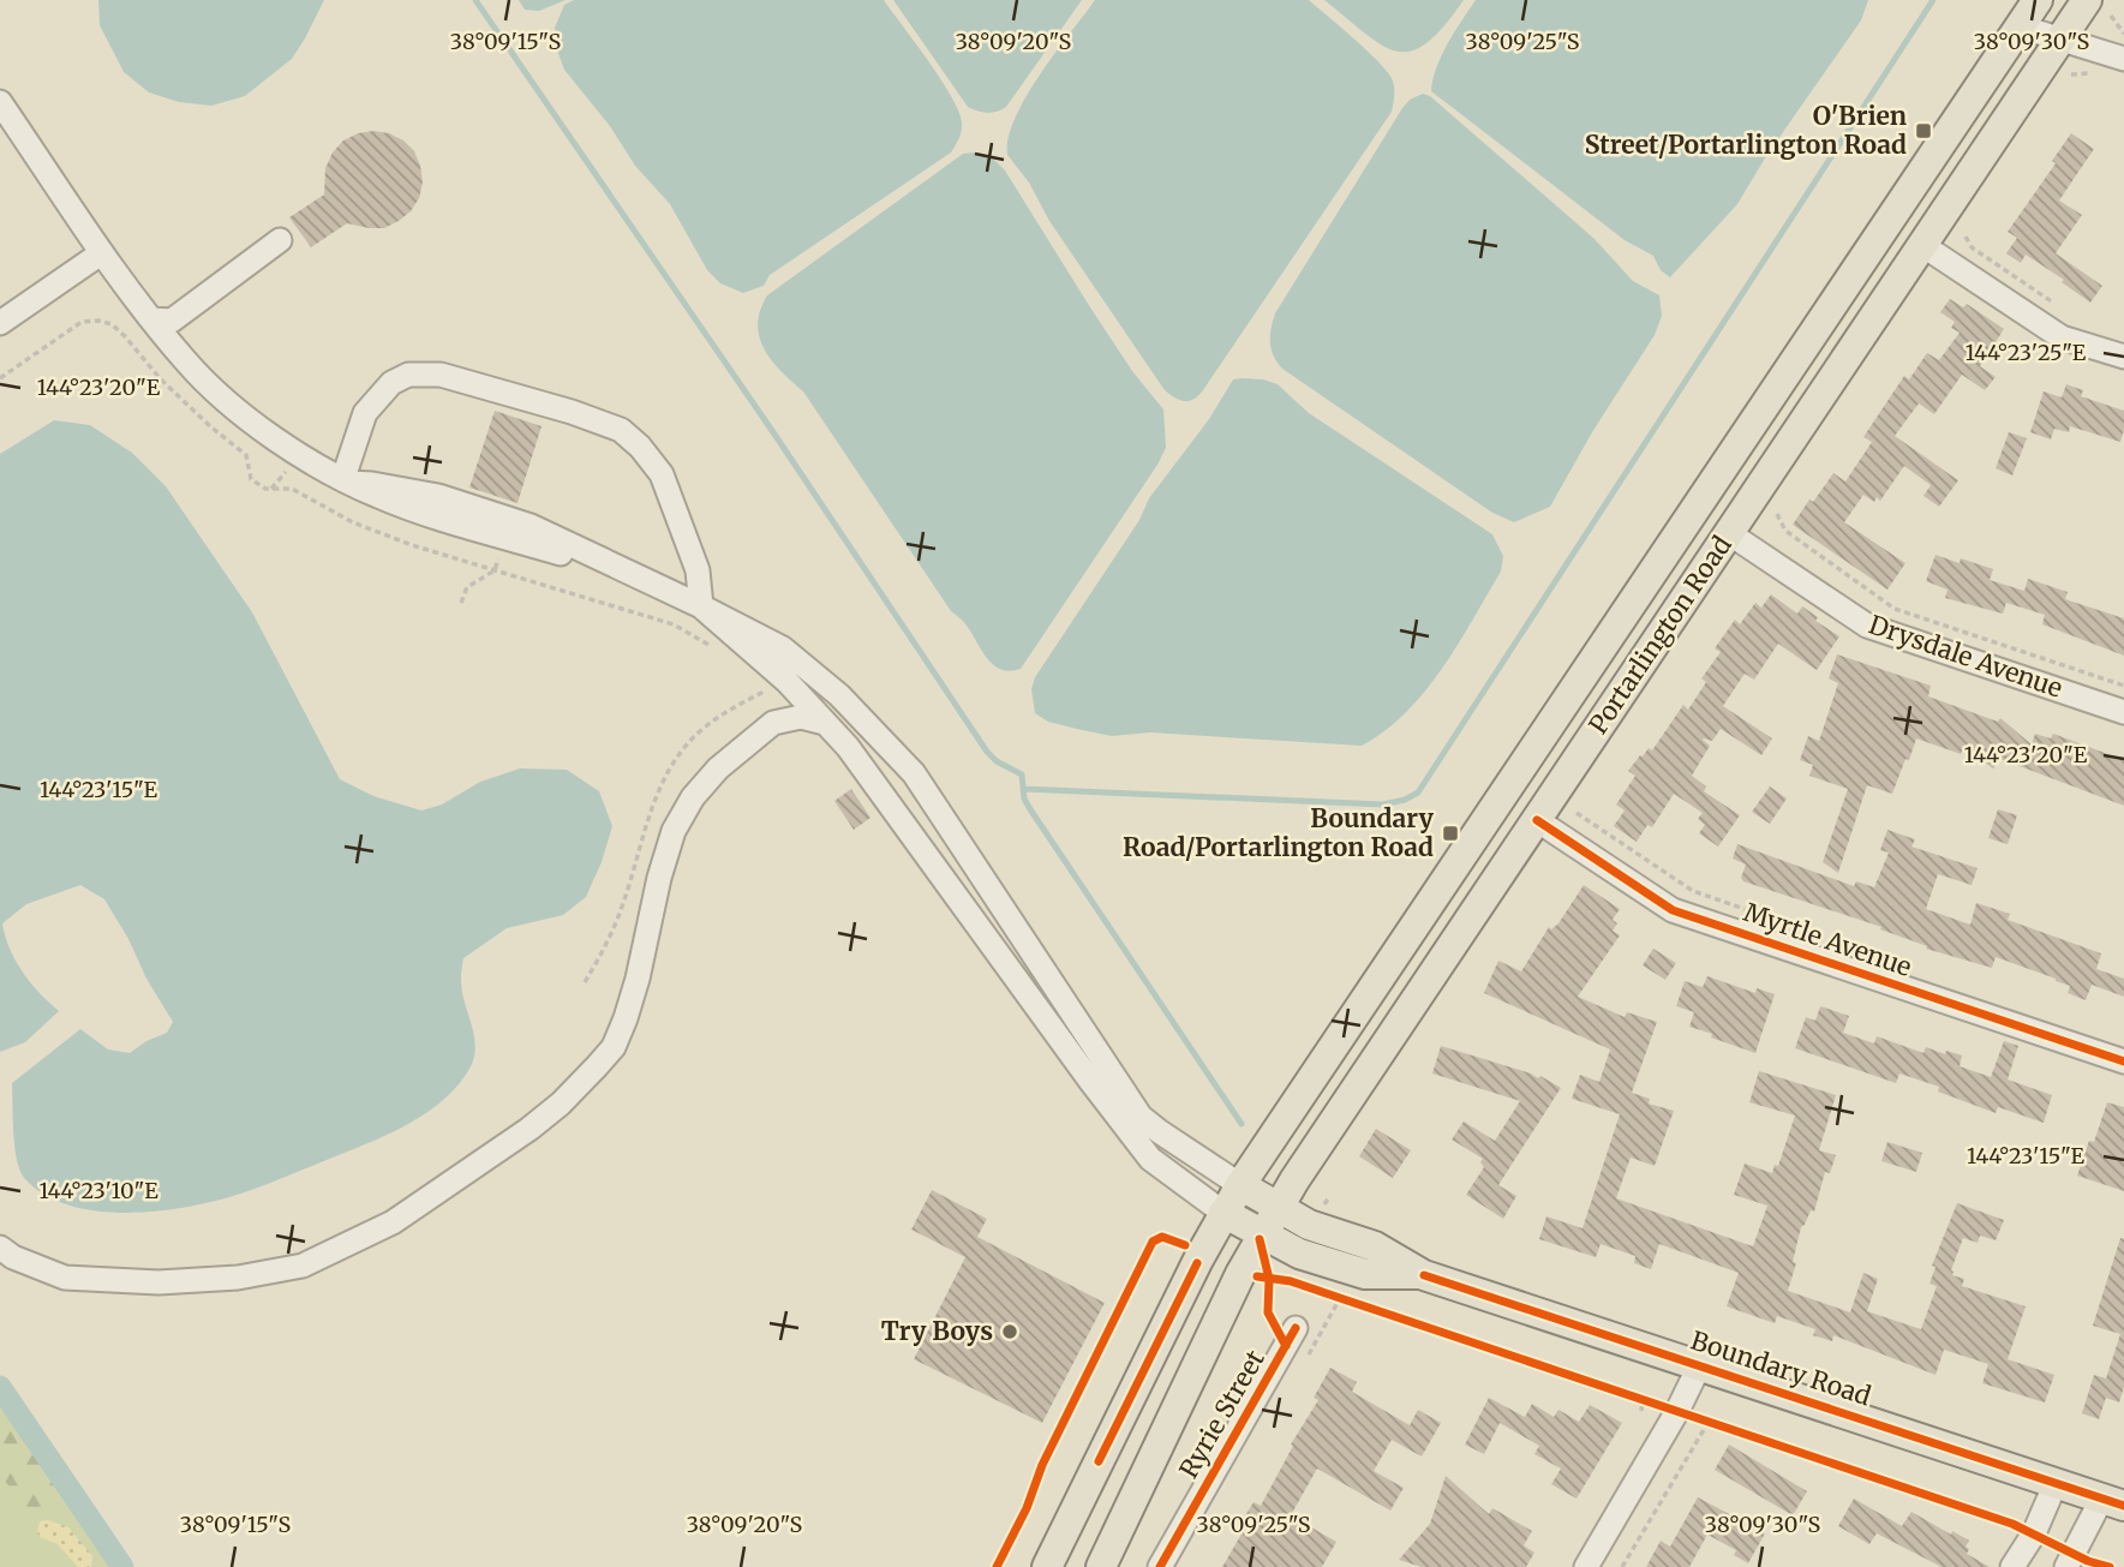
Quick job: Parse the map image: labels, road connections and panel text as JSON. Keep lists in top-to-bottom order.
{
  "streets": {
    "main road": ["Portarlington Road", "Boundary Road", "Ryrie Street"],
    "street": ["Drysdale Avenue", "Myrtle Avenue"]
  },
  "crossings": [
    ["Portarlington Road", "Drysdale Avenue"],
    ["Portarlington Road", "Myrtle Avenue"],
    ["Portarlington Road", "Boundary Road"],
    ["Portarlington Road", "Ryrie Street"],
    ["Boundary Road", "Ryrie Street"]
  ],
  "places": {
    "transit": ["O'Brien Street/Portarlington Road", "Boundary Road/Portarlington Road"],
    "other": ["Try Boys"]
  },
  "coordinates": [
    "38°09'15\"S",
    "38°09'20\"S",
    "38°09'25\"S",
    "38°09'30\"S",
    "144°23'25\"E",
    "144°23'20\"E",
    "144°23'15\"E",
    "144°23'10\"E"
  ]
}
